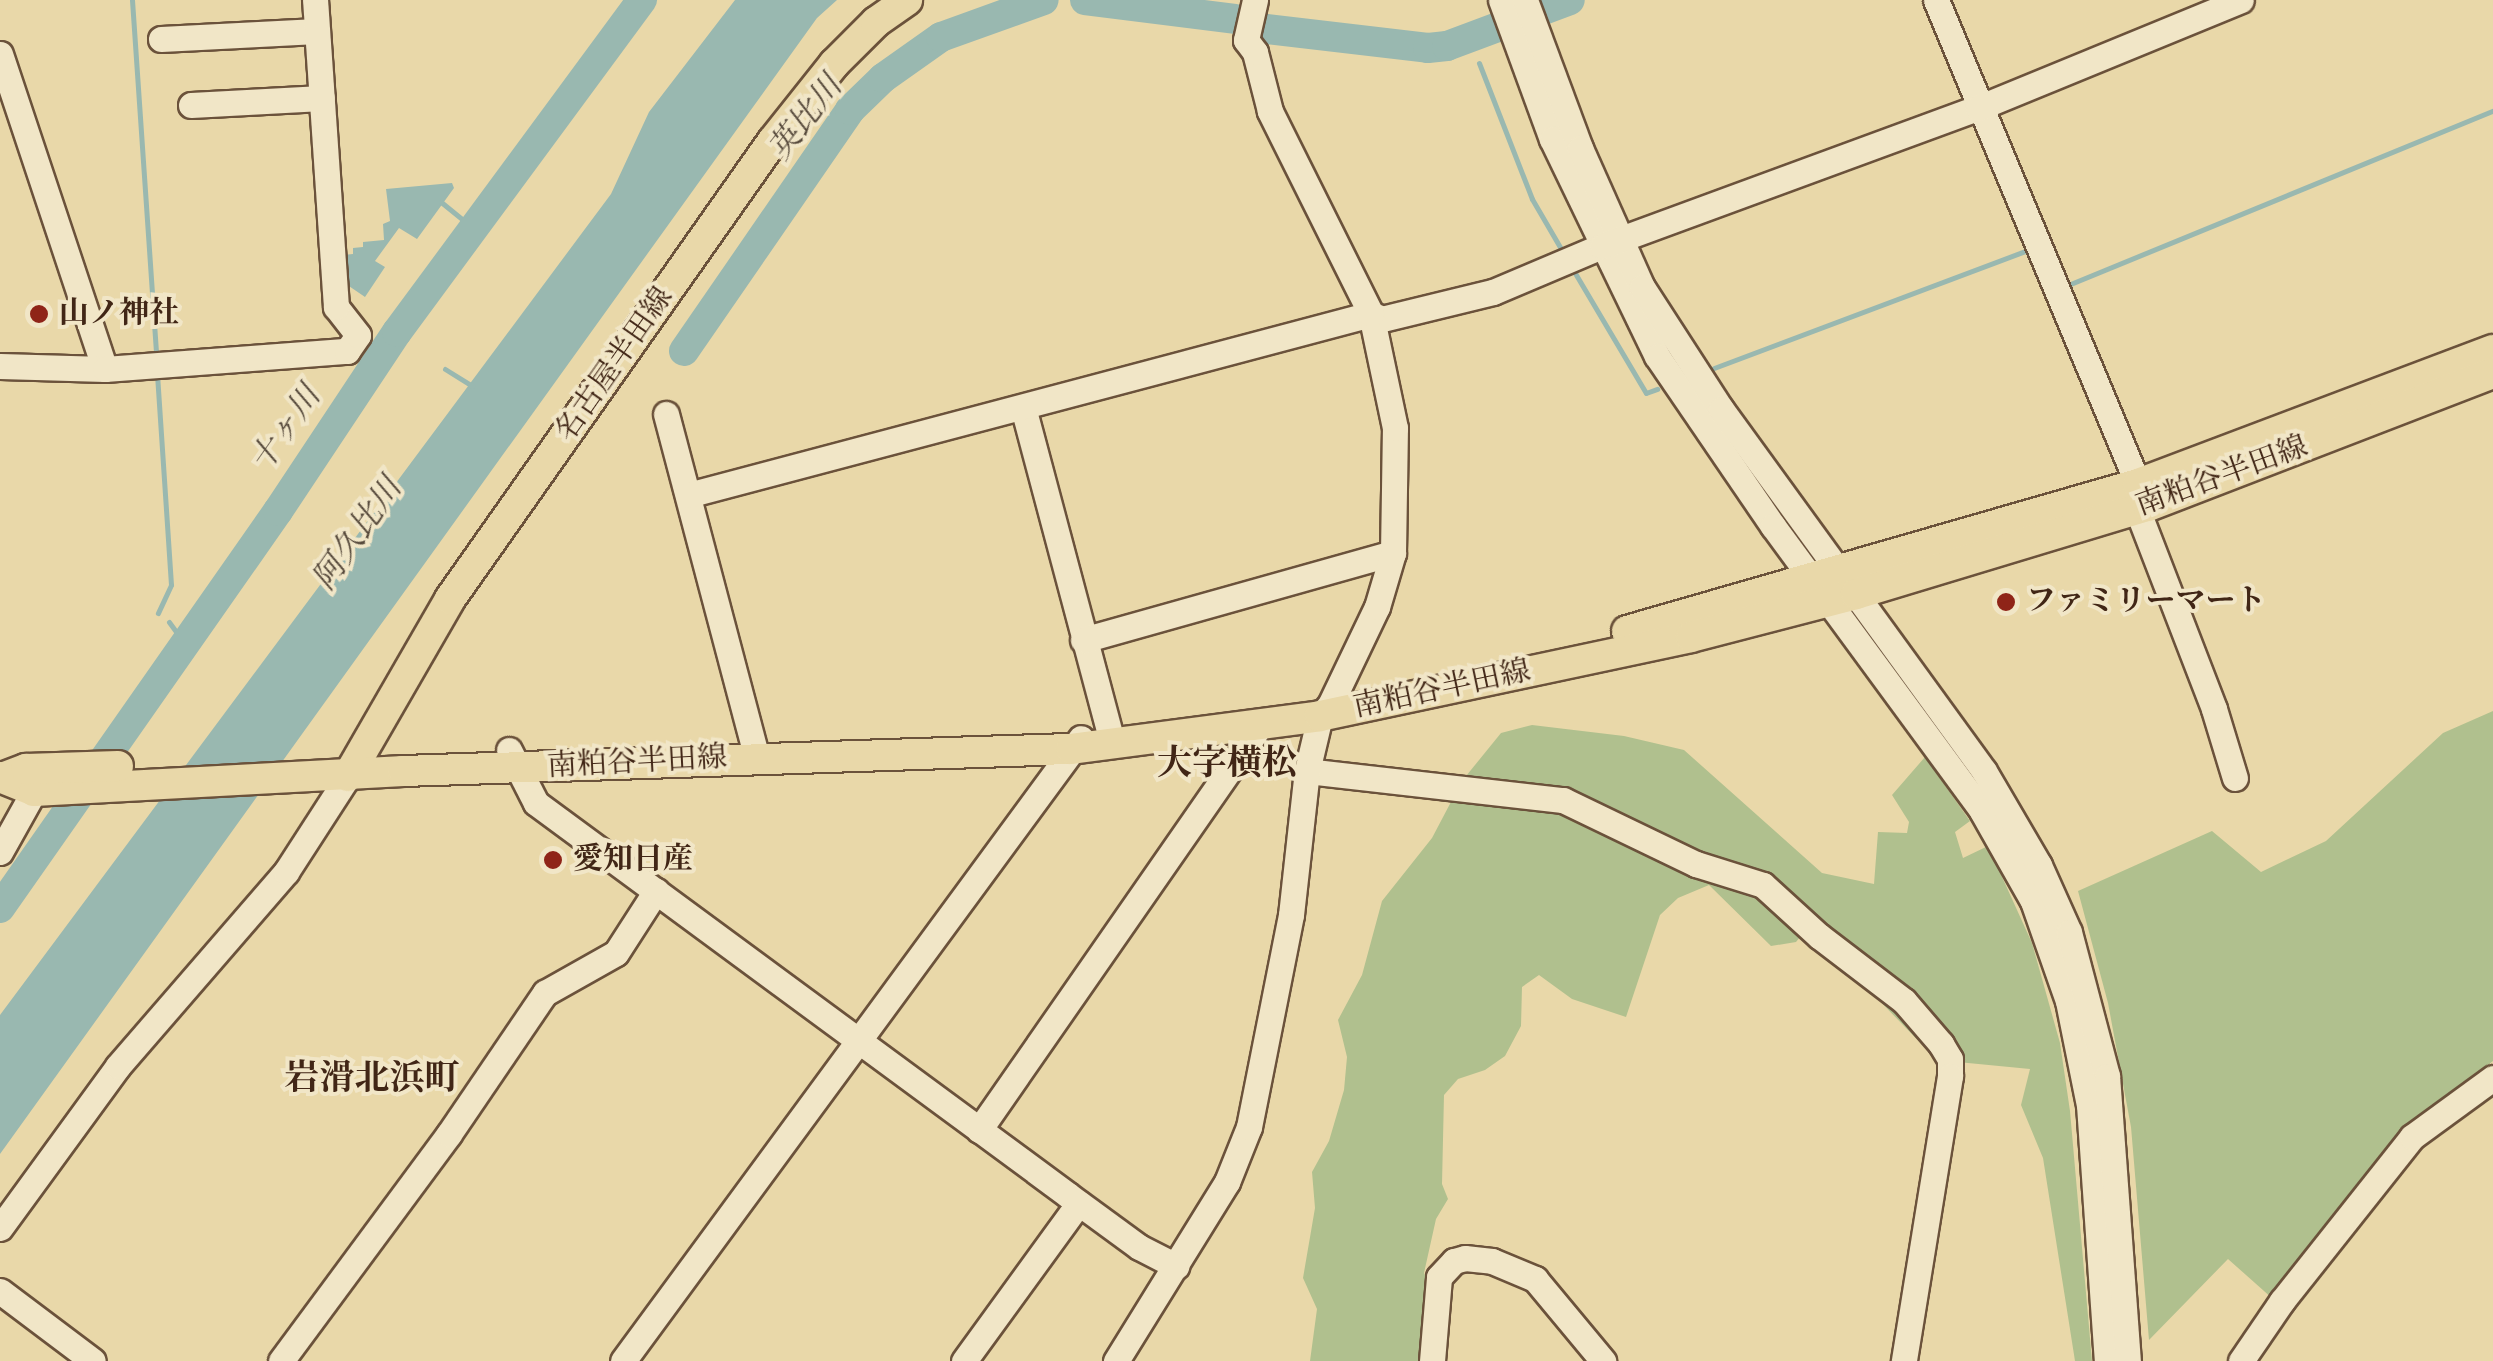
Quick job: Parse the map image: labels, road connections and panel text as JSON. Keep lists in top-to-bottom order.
{
  "streets": {
    "main road": ["名古屋半田線", "南粕谷半田線"]
  },
  "crossings": [
    ["名古屋半田線", "南粕谷半田線"]
  ],
  "districts": ["大字横松", "岩滑北浜町"],
  "water": ["英比川", "十ヶ川", "阿久比川"],
  "places": ["山ノ神社", "ファミリーマート", "愛知日産"]
}
